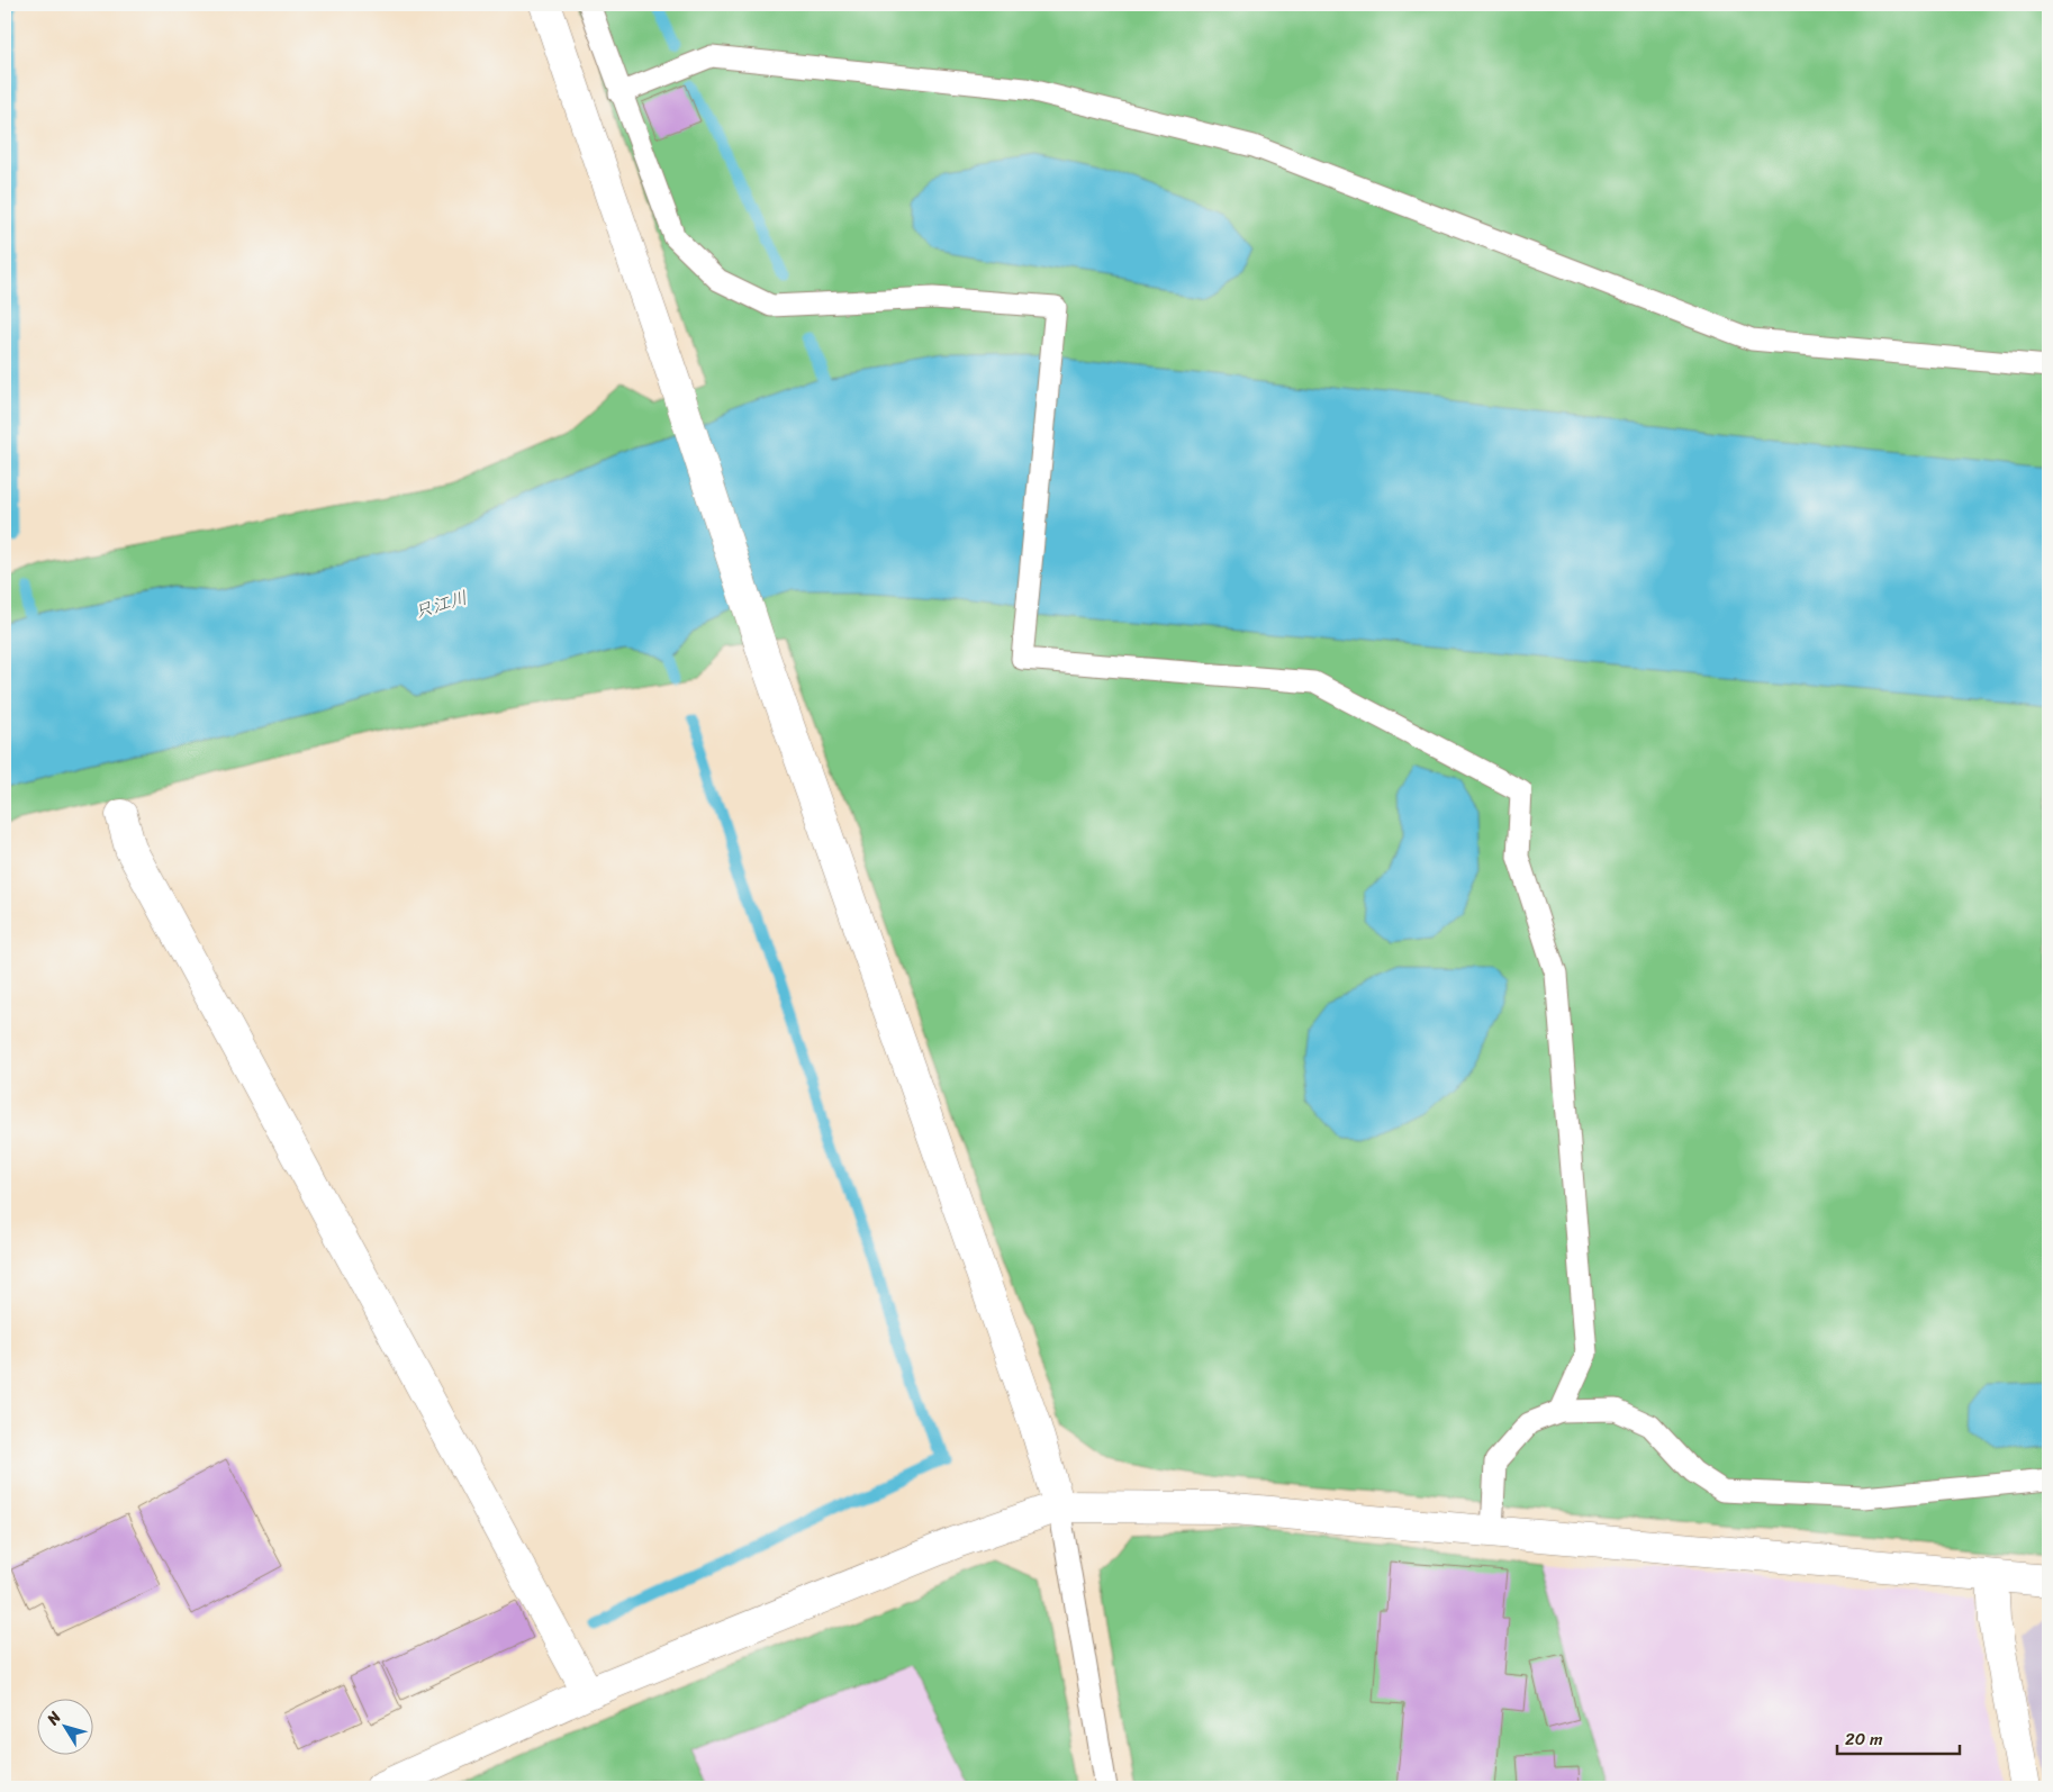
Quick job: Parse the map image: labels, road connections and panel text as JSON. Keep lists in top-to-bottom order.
{
  "water": ["只江川"],
  "scale_bar": "20 m",
  "north": "top left"
}
